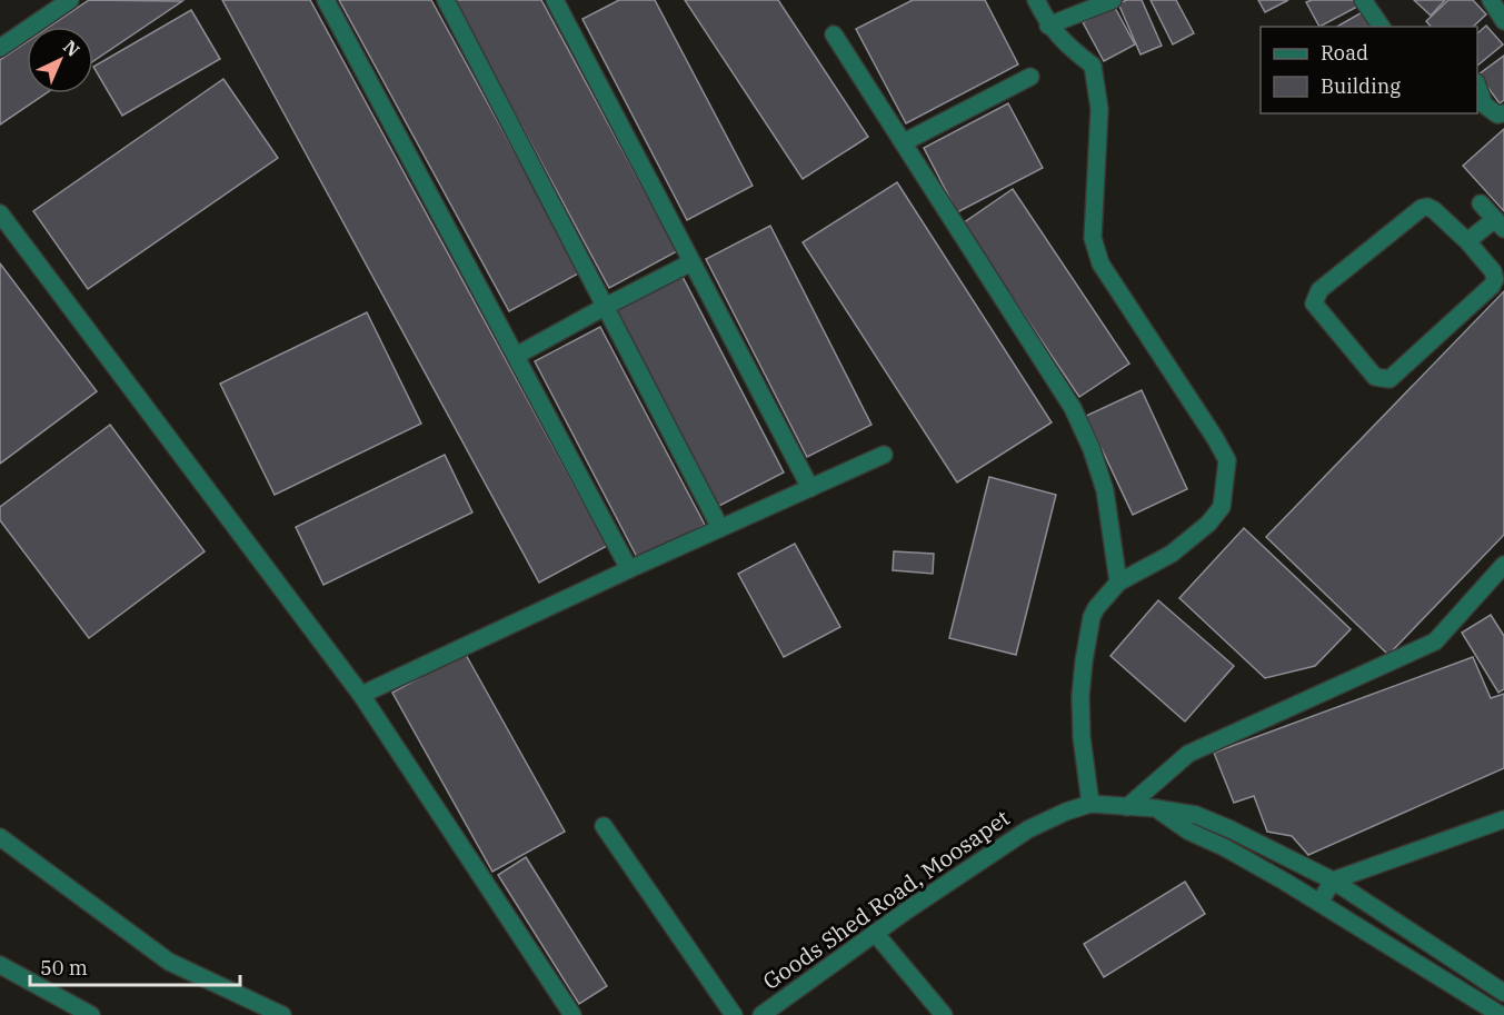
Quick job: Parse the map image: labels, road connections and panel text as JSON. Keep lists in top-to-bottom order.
{
  "streets": {
    "street": ["Goods Shed Road, Moosapet"]
  },
  "legend": ["Road", "Building"],
  "scale_bar": "50 m",
  "north": "top right"
}
